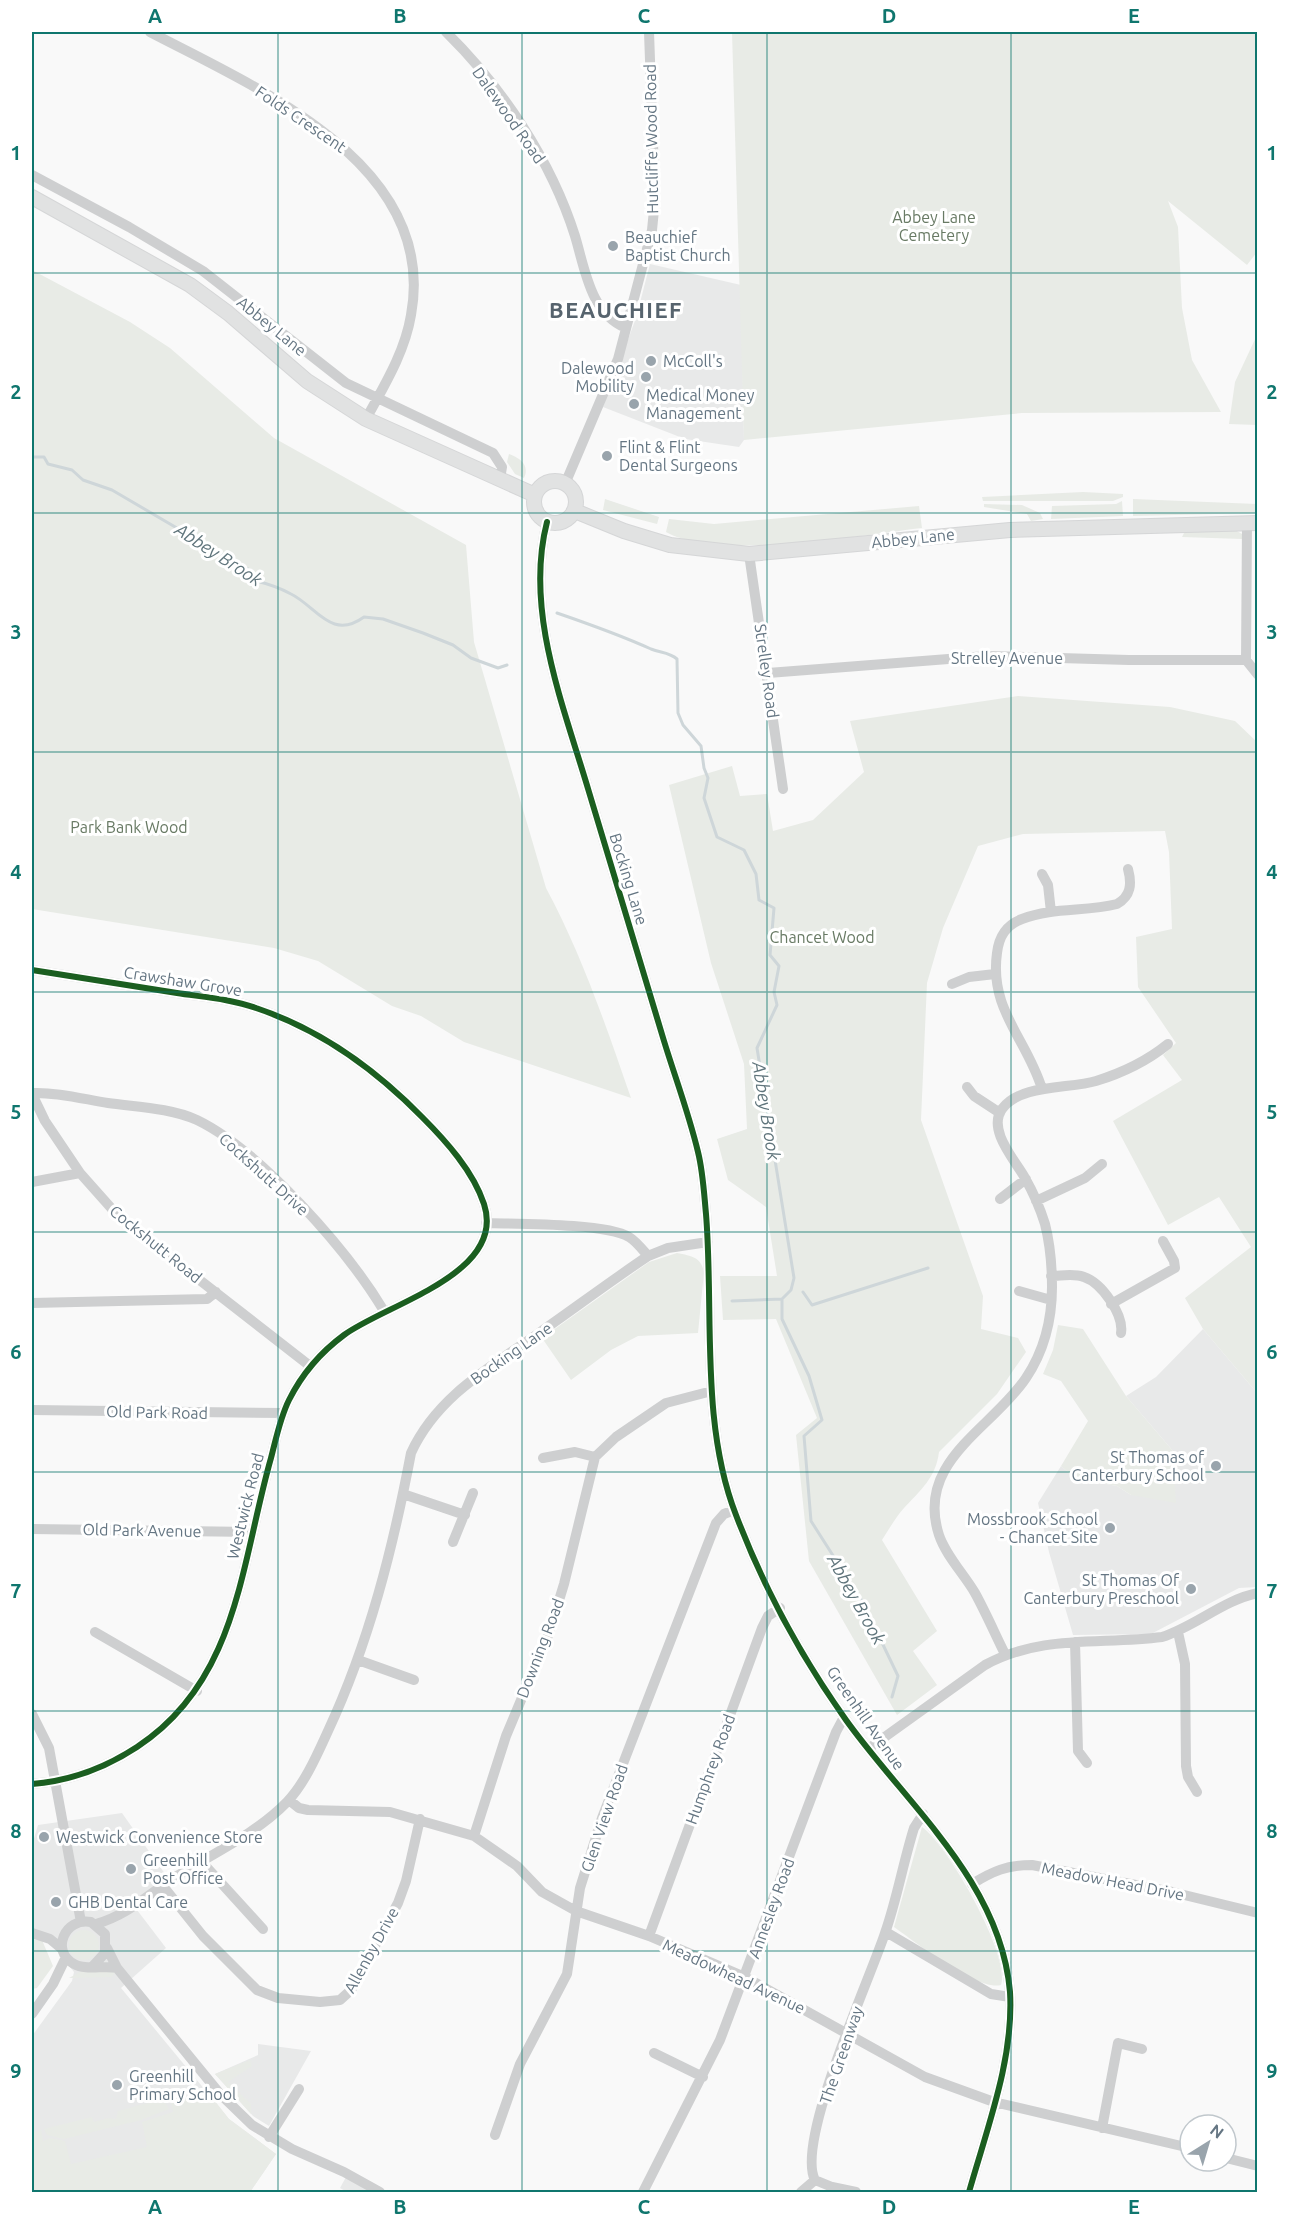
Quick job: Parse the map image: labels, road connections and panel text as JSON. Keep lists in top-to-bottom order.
{
  "streets": {
    "main road": ["Abbey Lane"],
    "street": [
      "Dalewood Road",
      "Folds Crescent",
      "Hutcliffe Wood Road",
      "Strelley Avenue",
      "Strelley Road",
      "Bocking Lane",
      "Crawshaw Grove",
      "Cockshutt Drive",
      "Cockshutt Road",
      "Old Park Road",
      "Westwick Road",
      "Old Park Avenue",
      "Downing Road",
      "Greenhill Avenue",
      "Humphrey Road",
      "Glen View Road",
      "Meadow Head Drive",
      "Annesley Road",
      "Allenby Drive",
      "Meadowhead Avenue",
      "The Greenway"
    ]
  },
  "crossings": [
    ["Dalewood Road", "Hutcliffe Wood Road"],
    ["Folds Crescent", "Abbey Lane"],
    ["Hutcliffe Wood Road", "Abbey Lane"],
    ["Hutcliffe Wood Road", "Bocking Lane"],
    ["Abbey Lane", "Strelley Road"],
    ["Abbey Lane", "Bocking Lane"],
    ["Strelley Avenue", "Strelley Road"],
    ["Bocking Lane", "Greenhill Avenue"],
    ["Bocking Lane", "Allenby Drive"],
    ["Bocking Lane", "Meadowhead Avenue"],
    ["Crawshaw Grove", "Westwick Road"],
    ["Cockshutt Drive", "Cockshutt Road"],
    ["Cockshutt Drive", "Westwick Road"],
    ["Cockshutt Road", "Westwick Road"],
    ["Old Park Road", "Westwick Road"],
    ["Westwick Road", "Old Park Avenue"],
    ["Downing Road", "Meadowhead Avenue"],
    ["Greenhill Avenue", "Humphrey Road"],
    ["Greenhill Avenue", "Glen View Road"],
    ["Greenhill Avenue", "Meadow Head Drive"],
    ["Greenhill Avenue", "Annesley Road"],
    ["Greenhill Avenue", "Meadowhead Avenue"],
    ["Greenhill Avenue", "The Greenway"],
    ["Humphrey Road", "Meadowhead Avenue"],
    ["Glen View Road", "Meadowhead Avenue"],
    ["Annesley Road", "Meadowhead Avenue"],
    ["Allenby Drive", "Meadowhead Avenue"],
    ["Meadowhead Avenue", "The Greenway"]
  ],
  "districts": ["BEAUCHIEF"],
  "water": ["Abbey Brook"],
  "parks": ["Abbey Lane Cemetery", "Park Bank Wood", "Chancet Wood"],
  "places": [
    "Beauchief Baptist Church",
    "McColl's",
    "Dalewood Mobility",
    "Medical Money Management",
    "Flint & Flint Dental Surgeons",
    "St Thomas of Canterbury School",
    "Mossbrook School - Chancet Site",
    "St Thomas Of Canterbury Preschool",
    "Westwick Convenience Store",
    "Greenhill Post Office",
    "GHB Dental Care",
    "Greenhill Primary School"
  ],
  "north": "top right",
  "grid": {
    "columns": [
      "A",
      "B",
      "C",
      "D",
      "E"
    ],
    "rows": [
      "1",
      "2",
      "3",
      "4",
      "5",
      "6",
      "7",
      "8",
      "9"
    ]
  }
}
